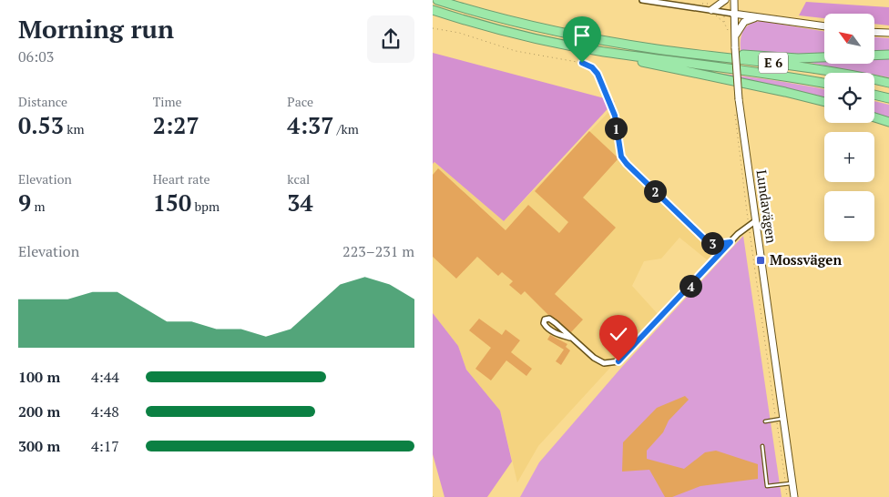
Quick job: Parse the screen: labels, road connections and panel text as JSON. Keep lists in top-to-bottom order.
{
  "streets": {
    "highway": ["E 6"],
    "main road": ["Lundavägen"]
  },
  "places": {
    "transit": ["Mossvägen"]
  },
  "north": "top left",
  "page": {
    "heading": ["Morning run", "06:03"],
    "map_buttons": ["+", "−"],
    "stats": [
      ["Distance", "0.53 km"],
      ["Time", "2:27"],
      ["Pace", "4:37 /km"],
      ["Elevation", "9 m"],
      ["Heart rate", "150 bpm"],
      ["kcal", "34"]
    ],
    "pins": [
      "1",
      "2",
      "3",
      "4"
    ],
    "chart": ["Elevation", "223–231 m"],
    "list": [
      {
        "name": "100 m",
        "note": "4:44"
      },
      {
        "name": "200 m",
        "note": "4:48"
      },
      {
        "name": "300 m",
        "note": "4:17"
      }
    ]
  }
}
